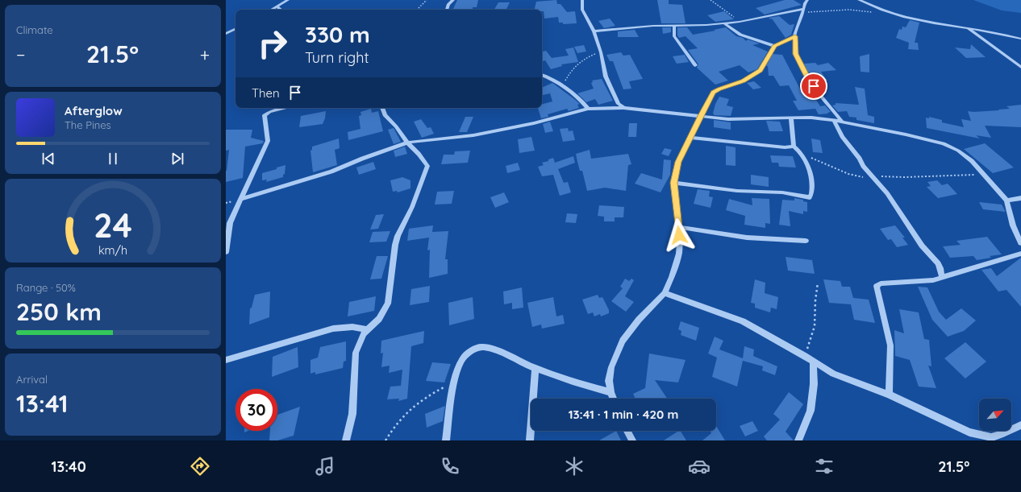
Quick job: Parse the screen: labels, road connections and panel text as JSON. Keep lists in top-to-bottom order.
{
  "north": "top right",
  "page": {
    "tile": [
      "Climate",
      ["Range · 50%", "250 km"],
      ["Arrival", "13:41"]
    ],
    "turn": ["330 m", "Turn right"],
    "heat": ["−", "21.5°", "+"],
    "then": "Then",
    "song": ["Afterglow", "The Pines"],
    "limit": "30",
    "trip": "13:41 · 1 min · 420 m",
    "tabs": ["13:40", "21.5°"],
    "gauge": ["24", "km/h"]
  }
}
